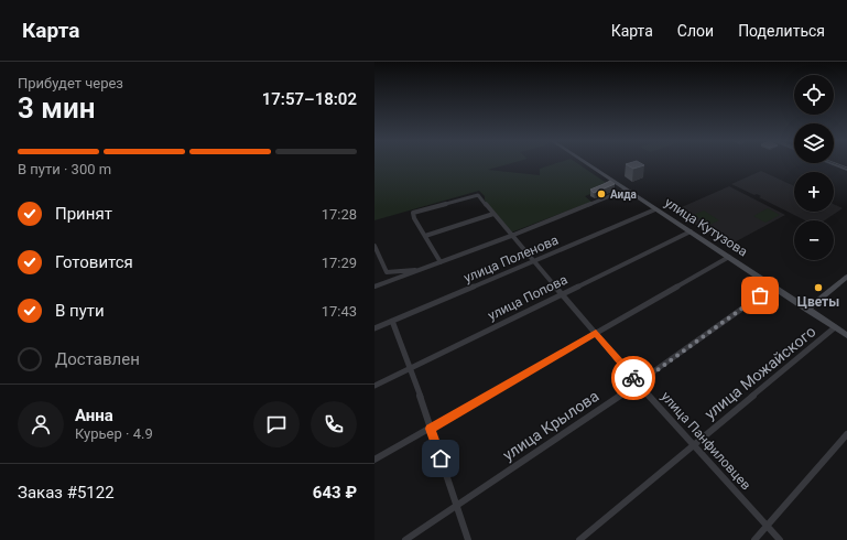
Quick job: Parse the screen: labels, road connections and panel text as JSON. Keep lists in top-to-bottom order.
{
  "streets": {
    "main road": ["улица Кутузова"],
    "street": [
      "улица Поленова",
      "улица Попова",
      "улица Можайского",
      "улица Крылова",
      "улица Панфиловцев"
    ]
  },
  "crossings": [
    ["улица Кутузова", "улица Поленова"],
    ["улица Кутузова", "улица Попова"],
    ["улица Кутузова", "улица Можайского"],
    ["улица Кутузова", "улица Крылова"],
    ["улица Поленова", "улица Панфиловцев"],
    ["улица Попова", "улица Панфиловцев"],
    ["улица Можайского", "улица Панфиловцев"],
    ["улица Крылова", "улица Панфиловцев"]
  ],
  "places": ["Аида", "Цветы"],
  "page": {
    "header": "Карта",
    "nav": ["Карта", "Слои", "Поделиться"],
    "heading": ["3 мин", "Прибудет через", "17:57–18:02"],
    "panel": [
      "Анна",
      "Курьер · 4.9",
      "Заказ #5122",
      "643 ₽"
    ],
    "map_buttons": ["+", "−"],
    "bar": "В пути · 300 m",
    "list": [
      ["Принят", "17:28"],
      ["Готовится", "17:29"],
      ["В пути", "17:43"],
      "Доставлен"
    ]
  }
}
